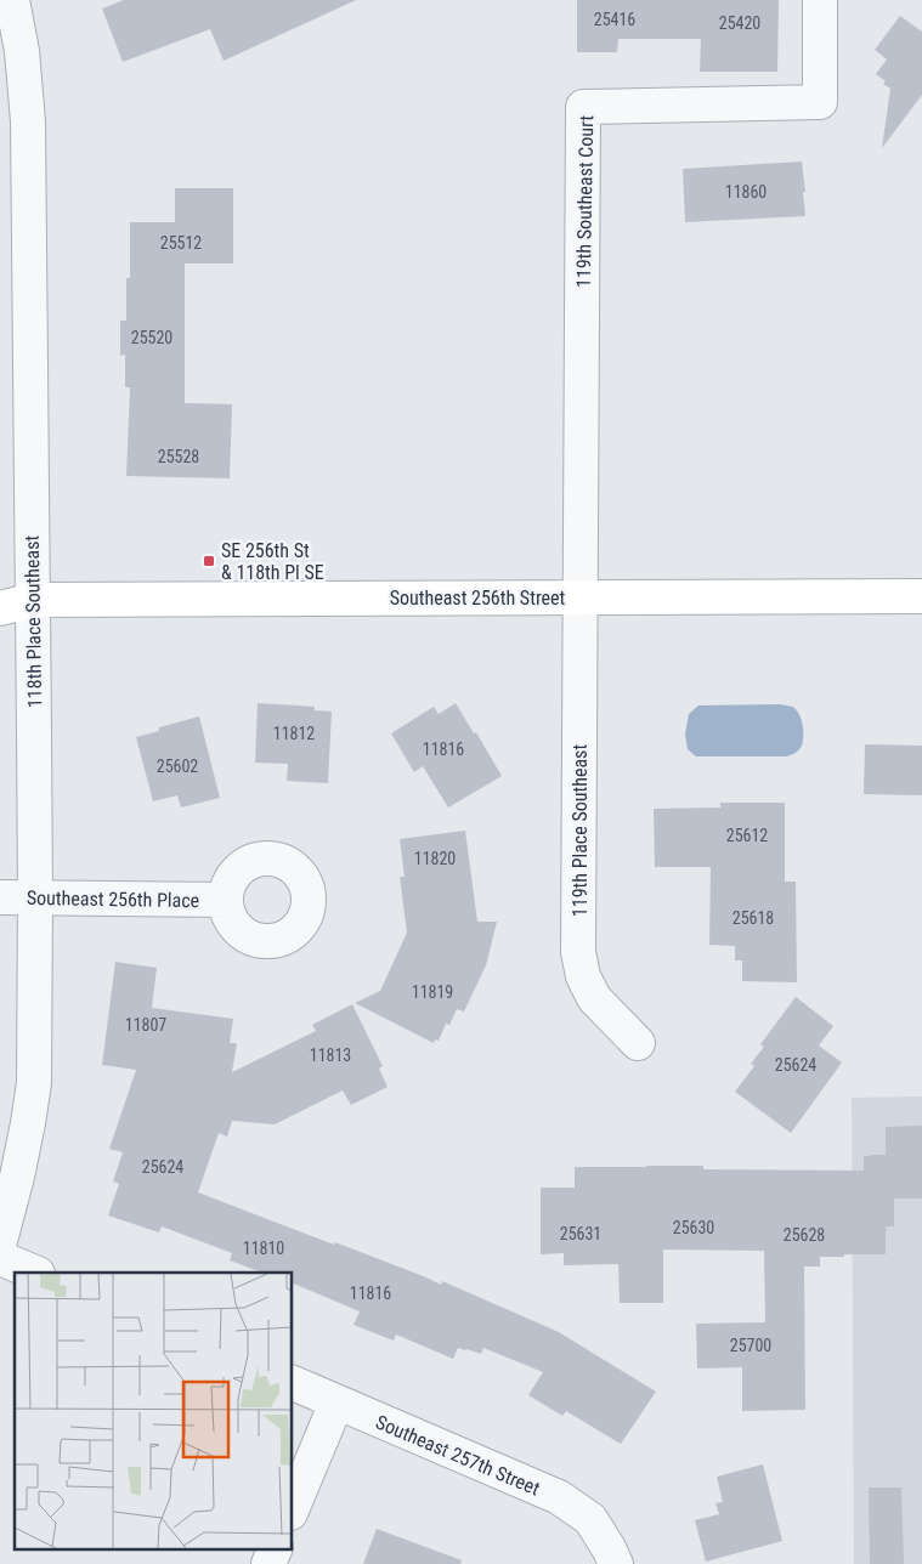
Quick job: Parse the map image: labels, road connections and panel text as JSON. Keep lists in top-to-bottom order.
{
  "streets": {
    "main road": ["Southeast 256th Street"],
    "street": [
      "119th Southeast Court",
      "118th Place Southeast",
      "119th Place Southeast",
      "Southeast 256th Place",
      "Southeast 257th Street"
    ]
  },
  "crossings": [
    ["119th Southeast Court", "Southeast 256th Street"],
    ["119th Southeast Court", "119th Place Southeast"],
    ["Southeast 256th Street", "118th Place Southeast"],
    ["Southeast 256th Street", "119th Place Southeast"],
    ["118th Place Southeast", "Southeast 256th Place"]
  ],
  "places": {
    "transit": ["SE 256th St & 118th Pl SE"]
  },
  "house_numbers": [
    "25416",
    "25420",
    "11860",
    "25512",
    "25520",
    "25528",
    "11812",
    "11816",
    "25602",
    "25612",
    "11820",
    "25618",
    "11819",
    "11807",
    "11813",
    "25624",
    "25624",
    "25630",
    "25631",
    "25628",
    "11810",
    "11816",
    "25700"
  ]
}
